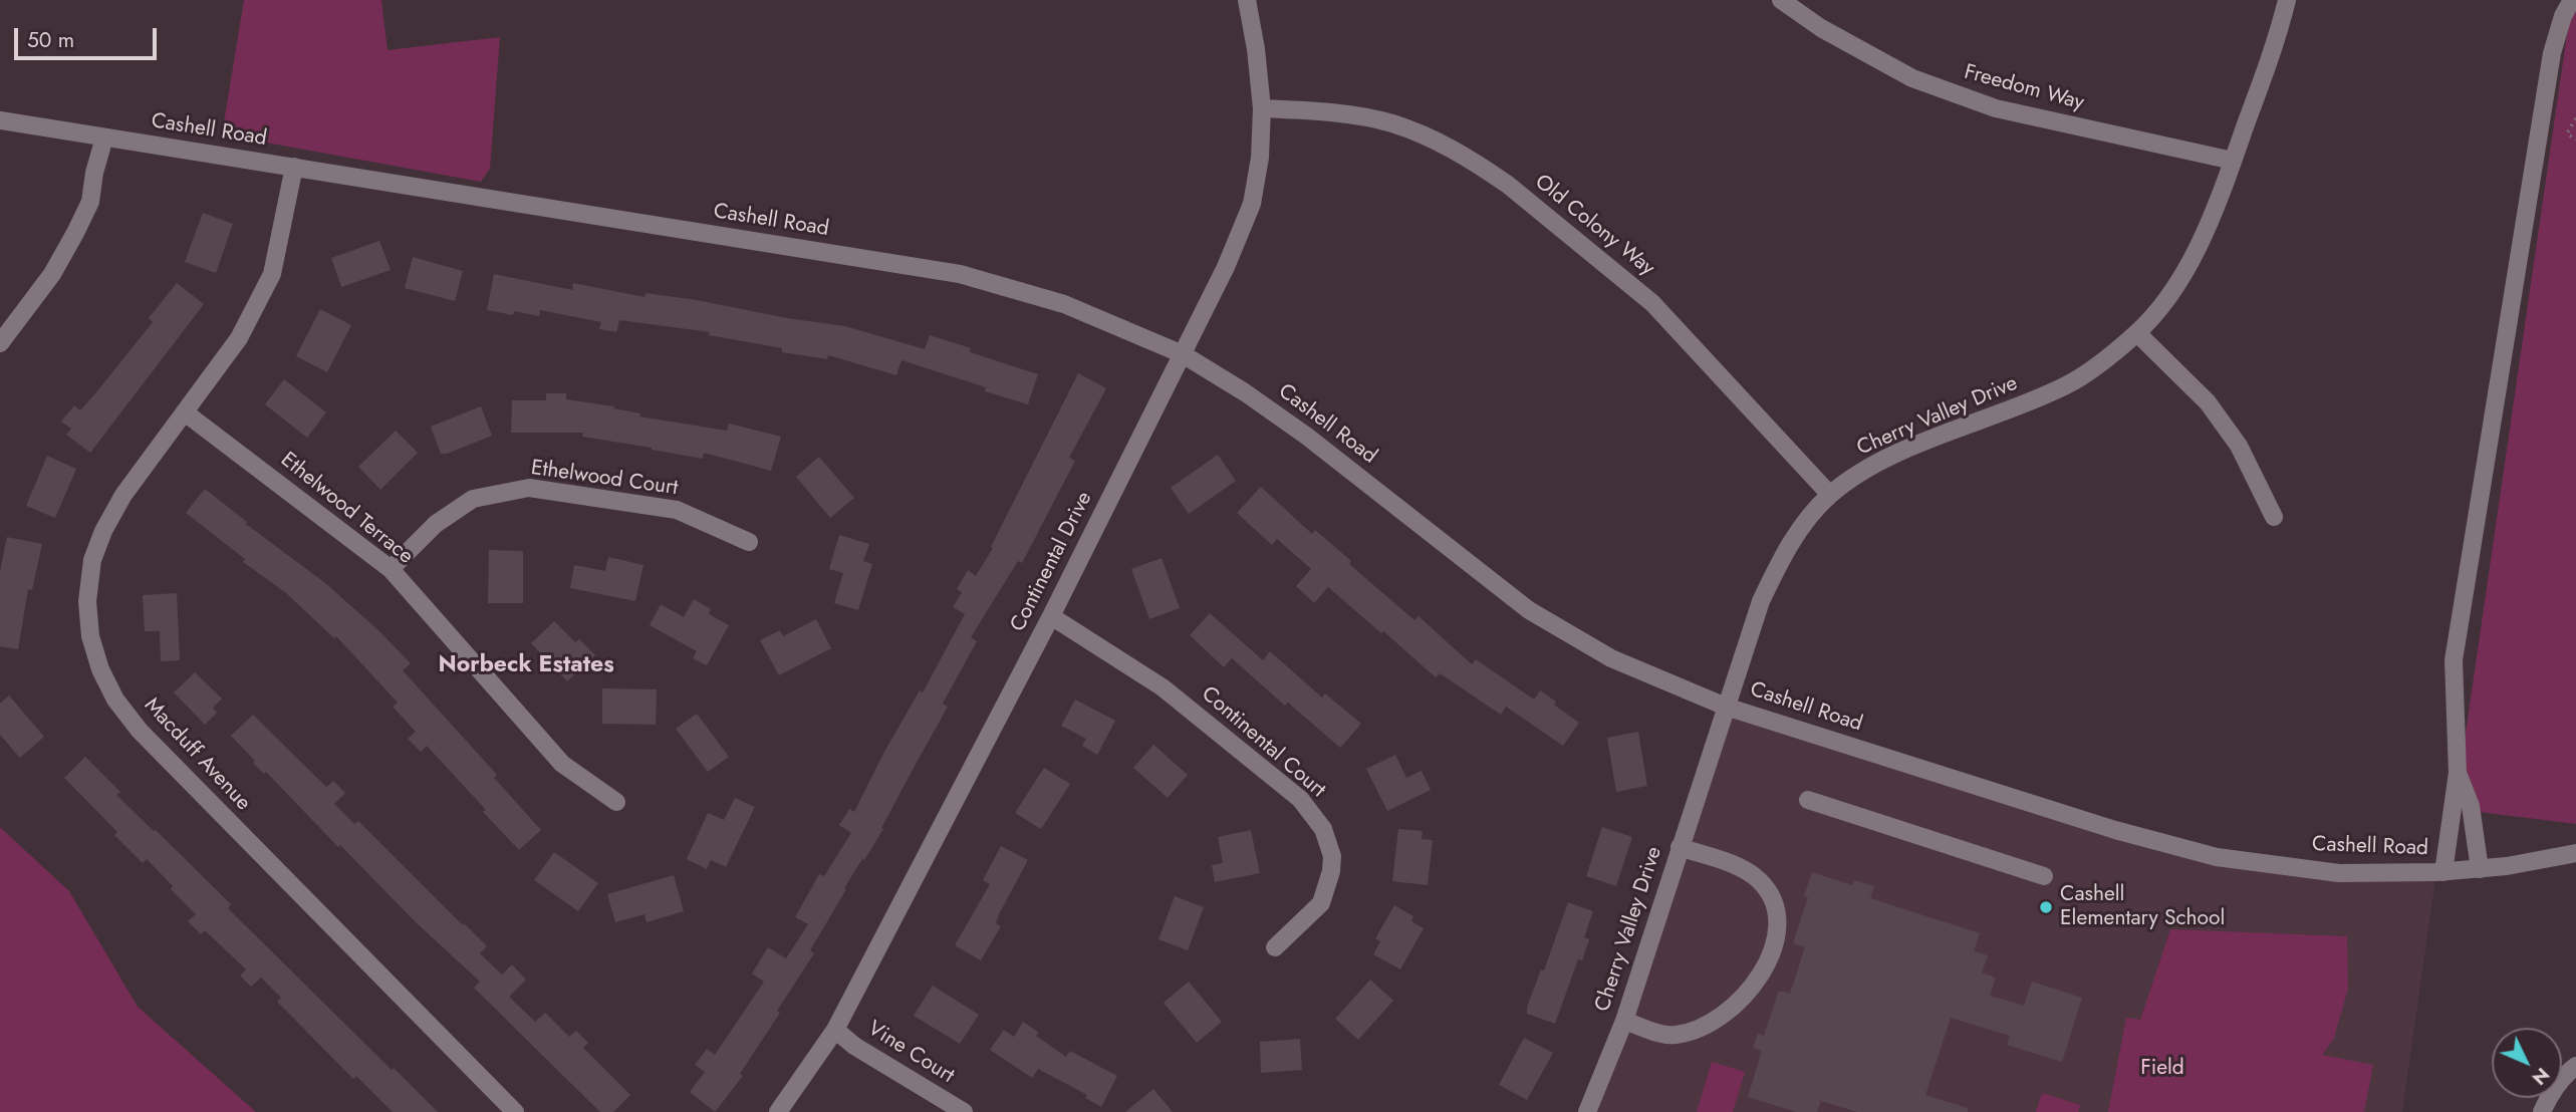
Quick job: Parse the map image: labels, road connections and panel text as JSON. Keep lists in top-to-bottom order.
{
  "streets": {
    "street": [
      "Freedom Way",
      "Cashell Road",
      "Old Colony Way",
      "Cherry Valley Drive",
      "Ethelwood Court",
      "Ethelwood Terrace",
      "Continental Drive",
      "Continental Court",
      "Macduff Avenue",
      "Vine Court"
    ]
  },
  "crossings": [
    ["Freedom Way", "Cherry Valley Drive"],
    ["Cashell Road", "Cherry Valley Drive"],
    ["Cashell Road", "Continental Drive"],
    ["Cashell Road", "Macduff Avenue"],
    ["Old Colony Way", "Cherry Valley Drive"],
    ["Old Colony Way", "Continental Drive"],
    ["Ethelwood Court", "Ethelwood Terrace"],
    ["Ethelwood Terrace", "Macduff Avenue"],
    ["Continental Drive", "Continental Court"],
    ["Continental Drive", "Vine Court"]
  ],
  "districts": ["Norbeck Estates"],
  "parks": ["Field"],
  "places": ["Cashell Elementary School"],
  "scale_bar": "50 m",
  "north": "bottom right"
}
